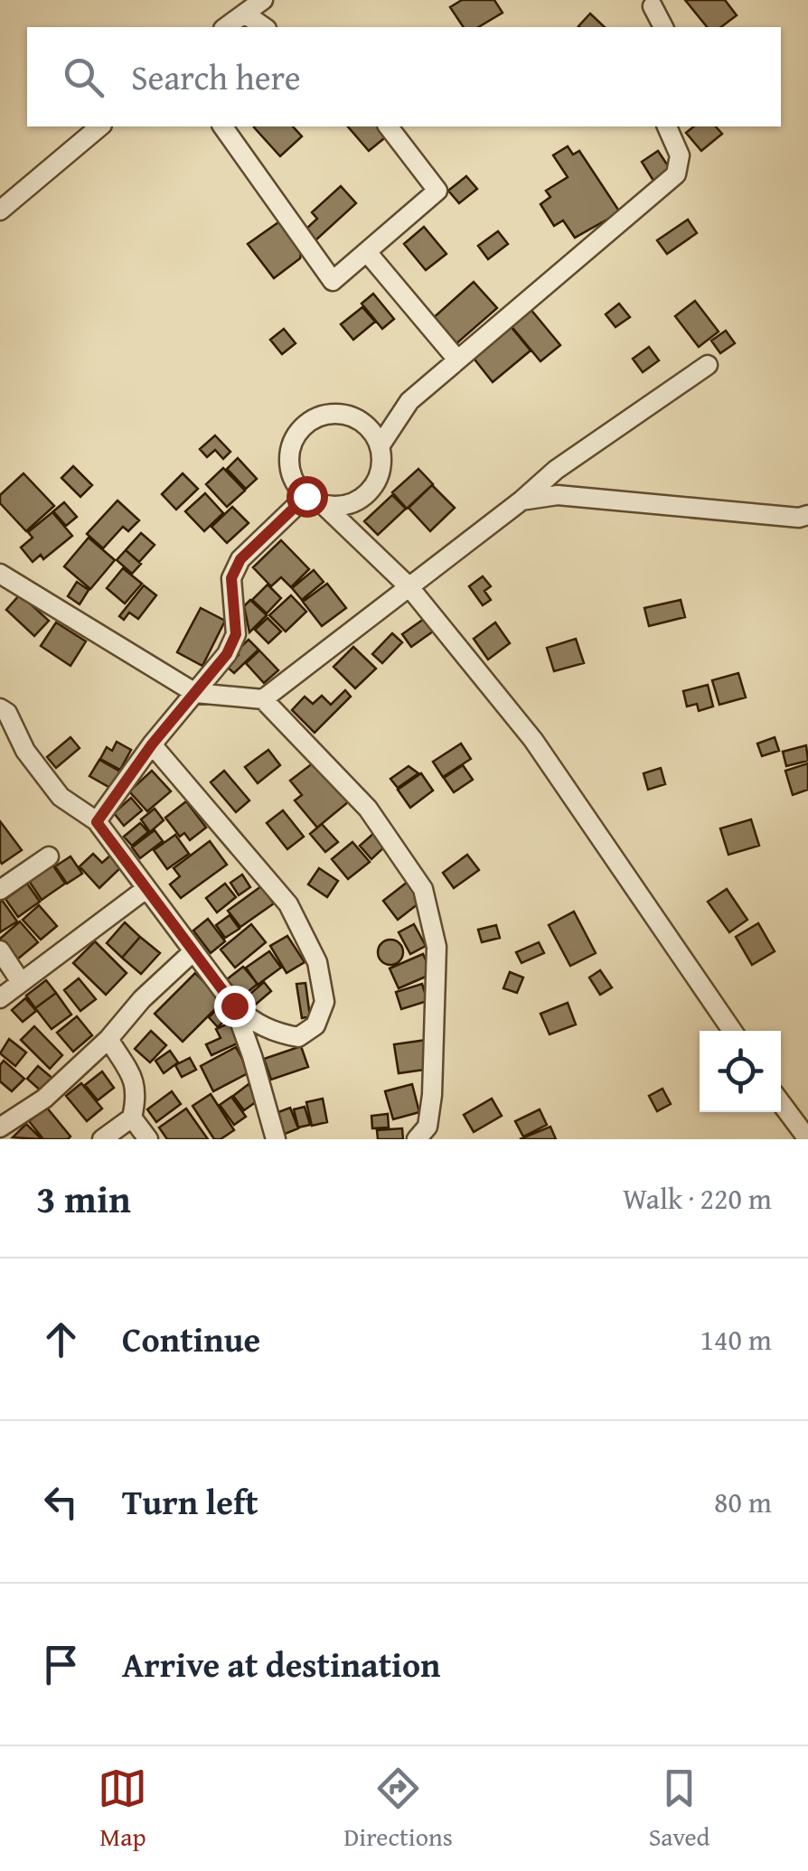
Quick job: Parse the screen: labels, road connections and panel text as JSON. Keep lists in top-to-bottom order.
{
  "page": {
    "search": "Search here",
    "heading": ["3 min", "Walk · 220 m"],
    "list": [
      ["Continue", "140 m"],
      ["Turn left", "80 m"],
      "Arrive at destination"
    ],
    "nav": ["Map", "Directions", "Saved"]
  }
}
